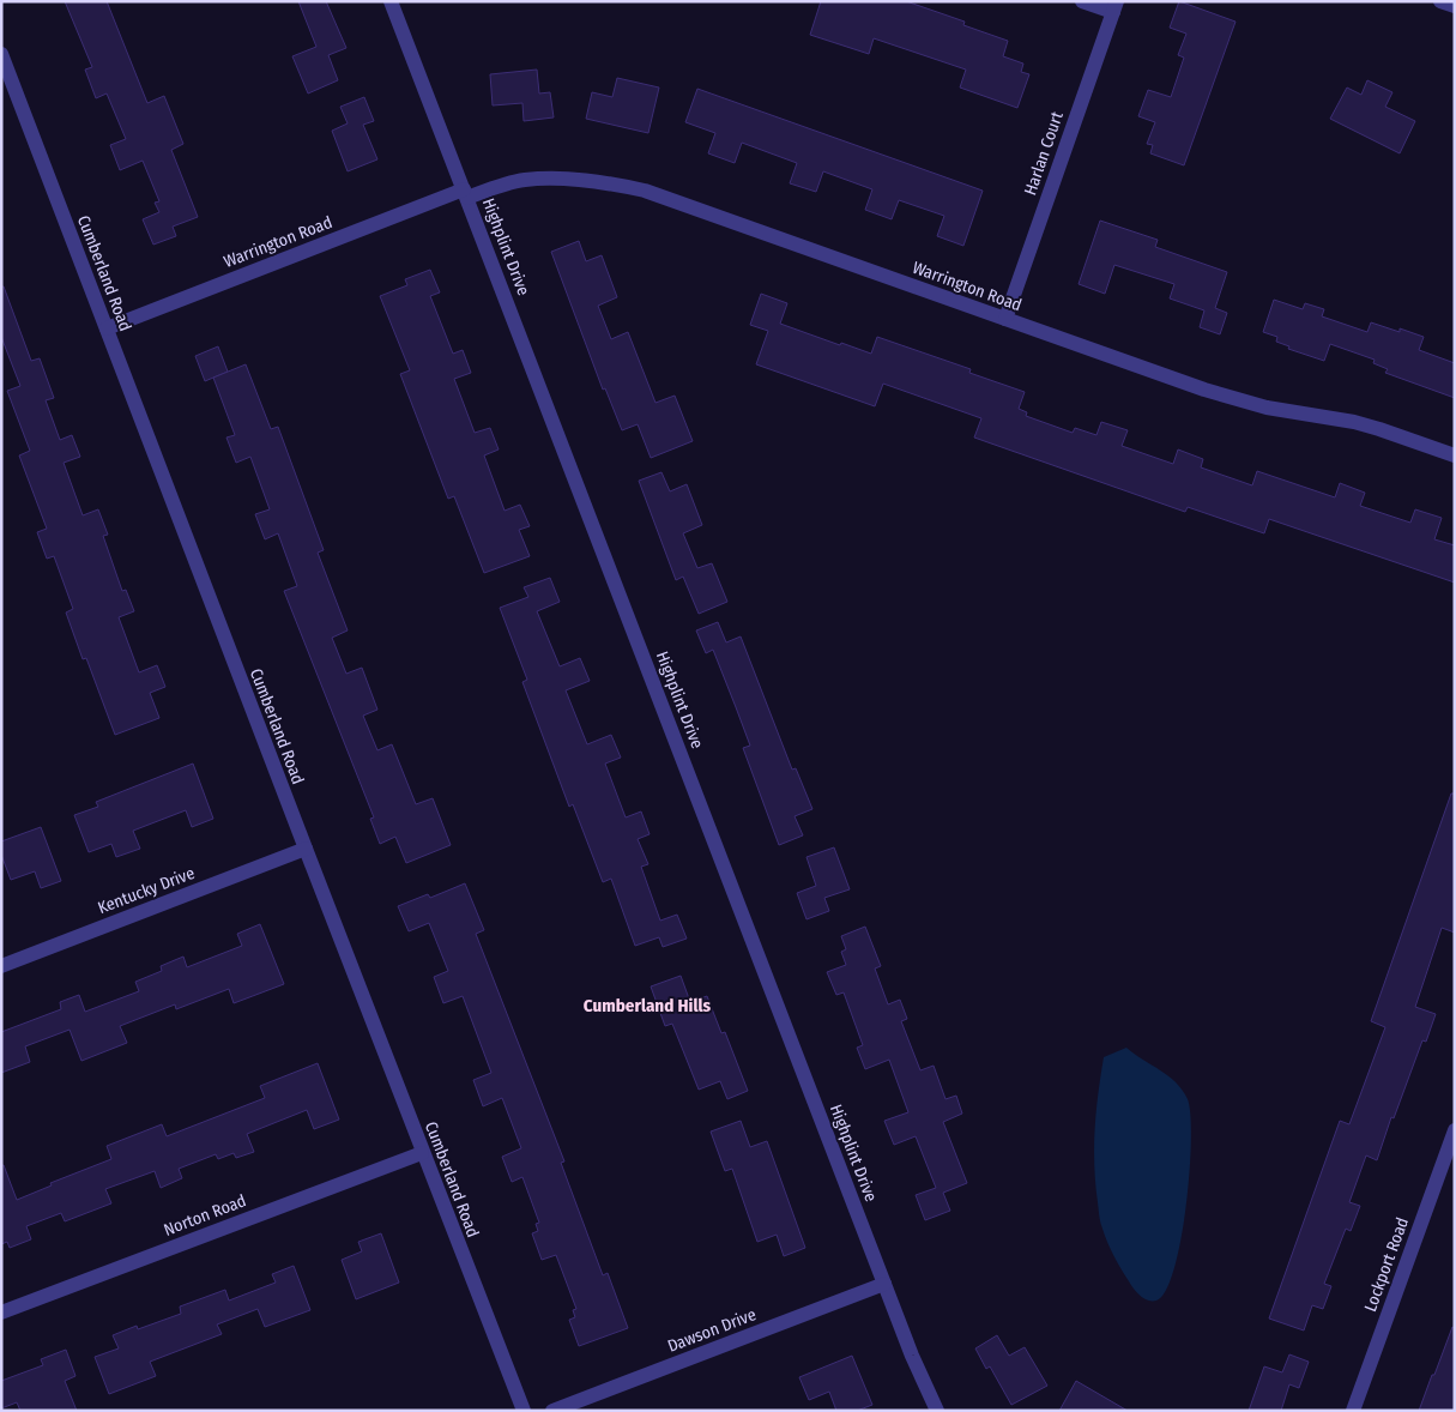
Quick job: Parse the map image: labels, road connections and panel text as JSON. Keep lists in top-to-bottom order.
{
  "streets": {
    "street": [
      "Harlan Court",
      "Warrington Road",
      "Highplint Drive",
      "Cumberland Road",
      "Kentucky Drive",
      "Norton Road",
      "Lockport Road",
      "Dawson Drive"
    ]
  },
  "crossings": [
    ["Harlan Court", "Warrington Road"],
    ["Warrington Road", "Highplint Drive"],
    ["Warrington Road", "Cumberland Road"],
    ["Highplint Drive", "Dawson Drive"],
    ["Cumberland Road", "Kentucky Drive"],
    ["Cumberland Road", "Norton Road"]
  ],
  "districts": ["Cumberland Hills"]
}
